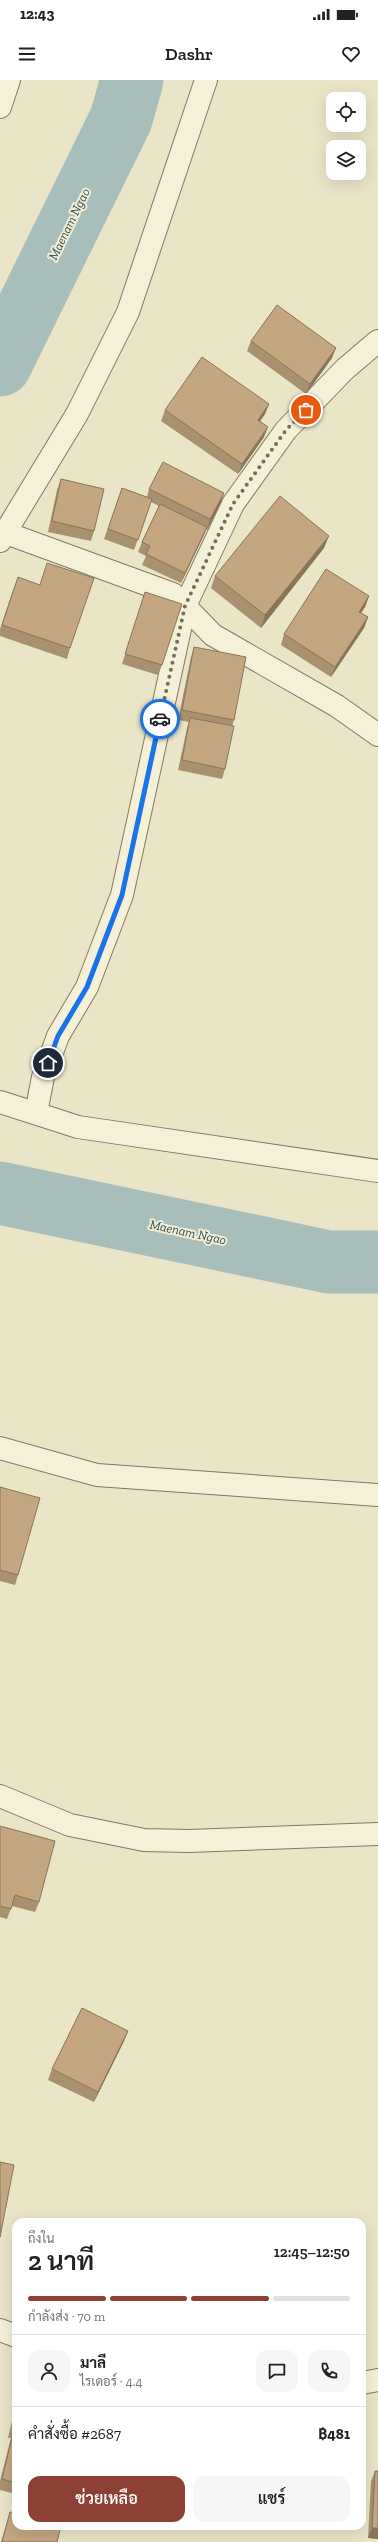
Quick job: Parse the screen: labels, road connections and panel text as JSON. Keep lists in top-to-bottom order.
{
  "water": ["Maenam Ngao"],
  "page": {
    "status": "12:43",
    "header": "Dashr",
    "heading": ["2 นาที", "ถึงใน", "12:45–12:50"],
    "panel": [
      "มาลี",
      "ไรเดอร์ · 4.4",
      "คำสั่งซื้อ #2687",
      "฿481"
    ],
    "bar": "กำลังส่ง · 70 m",
    "buttons": ["ช่วยเหลือ", "แชร์"]
  }
}
